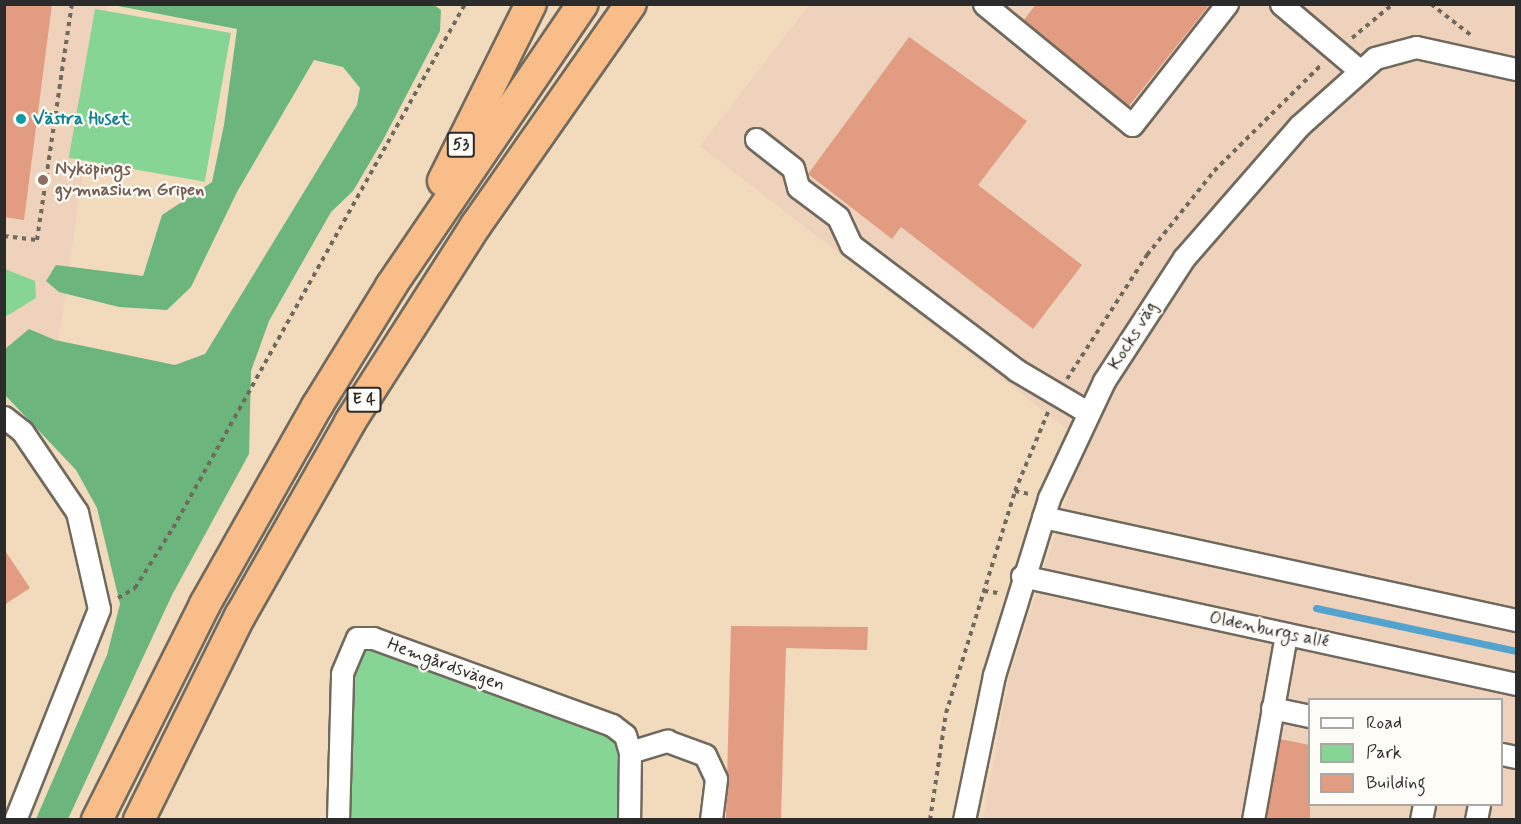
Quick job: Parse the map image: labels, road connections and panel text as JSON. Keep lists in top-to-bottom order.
{
  "streets": {
    "highway": ["53", "E 4"],
    "street": ["Kocks väg", "Oldenburgs allé", "Hemgårdsvägen"]
  },
  "crossings": [
    ["53", "E 4"],
    ["Kocks väg", "Oldenburgs allé"]
  ],
  "places": ["Västra Huset", "Nyköpings gymnasium Gripen"],
  "legend": ["Road", "Park", "Building"]
}
